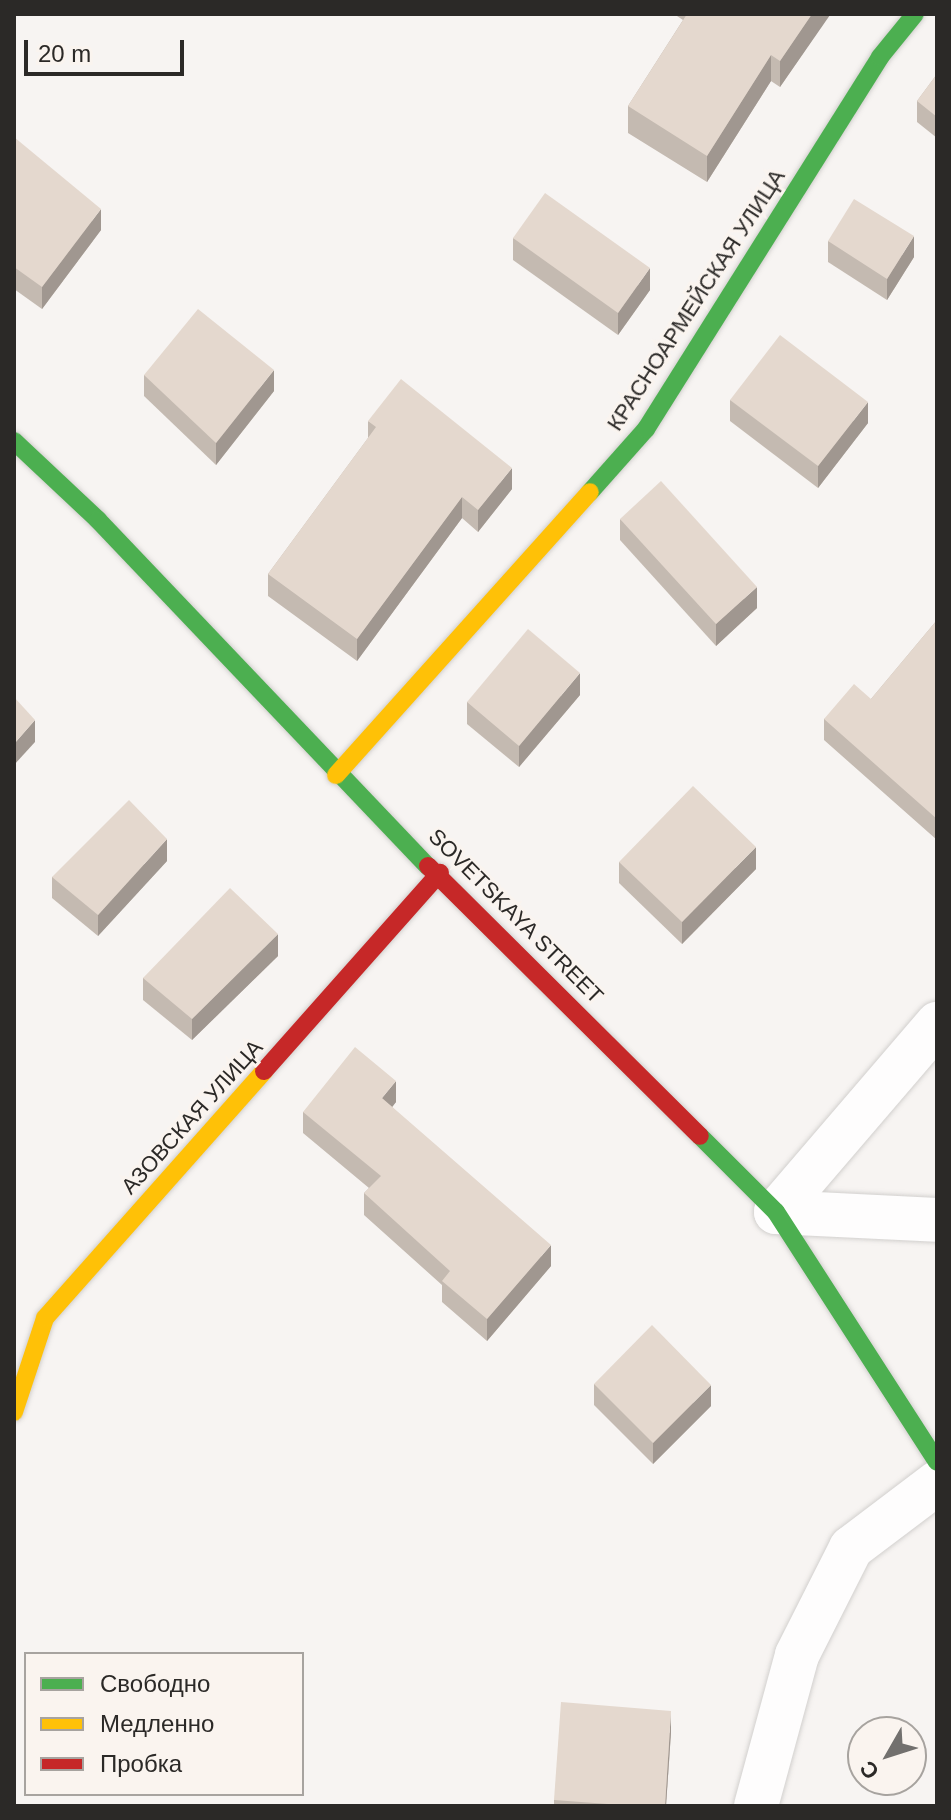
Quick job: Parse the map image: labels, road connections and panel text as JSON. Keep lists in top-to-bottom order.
{
  "streets": {
    "street": ["КРАСНОАРМЕЙСКАЯ УЛИЦА", "SOVETSKAYA STREET", "АЗОВСКАЯ УЛИЦА"]
  },
  "crossings": [
    ["КРАСНОАРМЕЙСКАЯ УЛИЦА", "SOVETSKAYA STREET"],
    ["SOVETSKAYA STREET", "АЗОВСКАЯ УЛИЦА"]
  ],
  "legend": ["Свободно", "Медленно", "Пробка"],
  "scale_bar": "20 m",
  "north": "bottom left"
}
